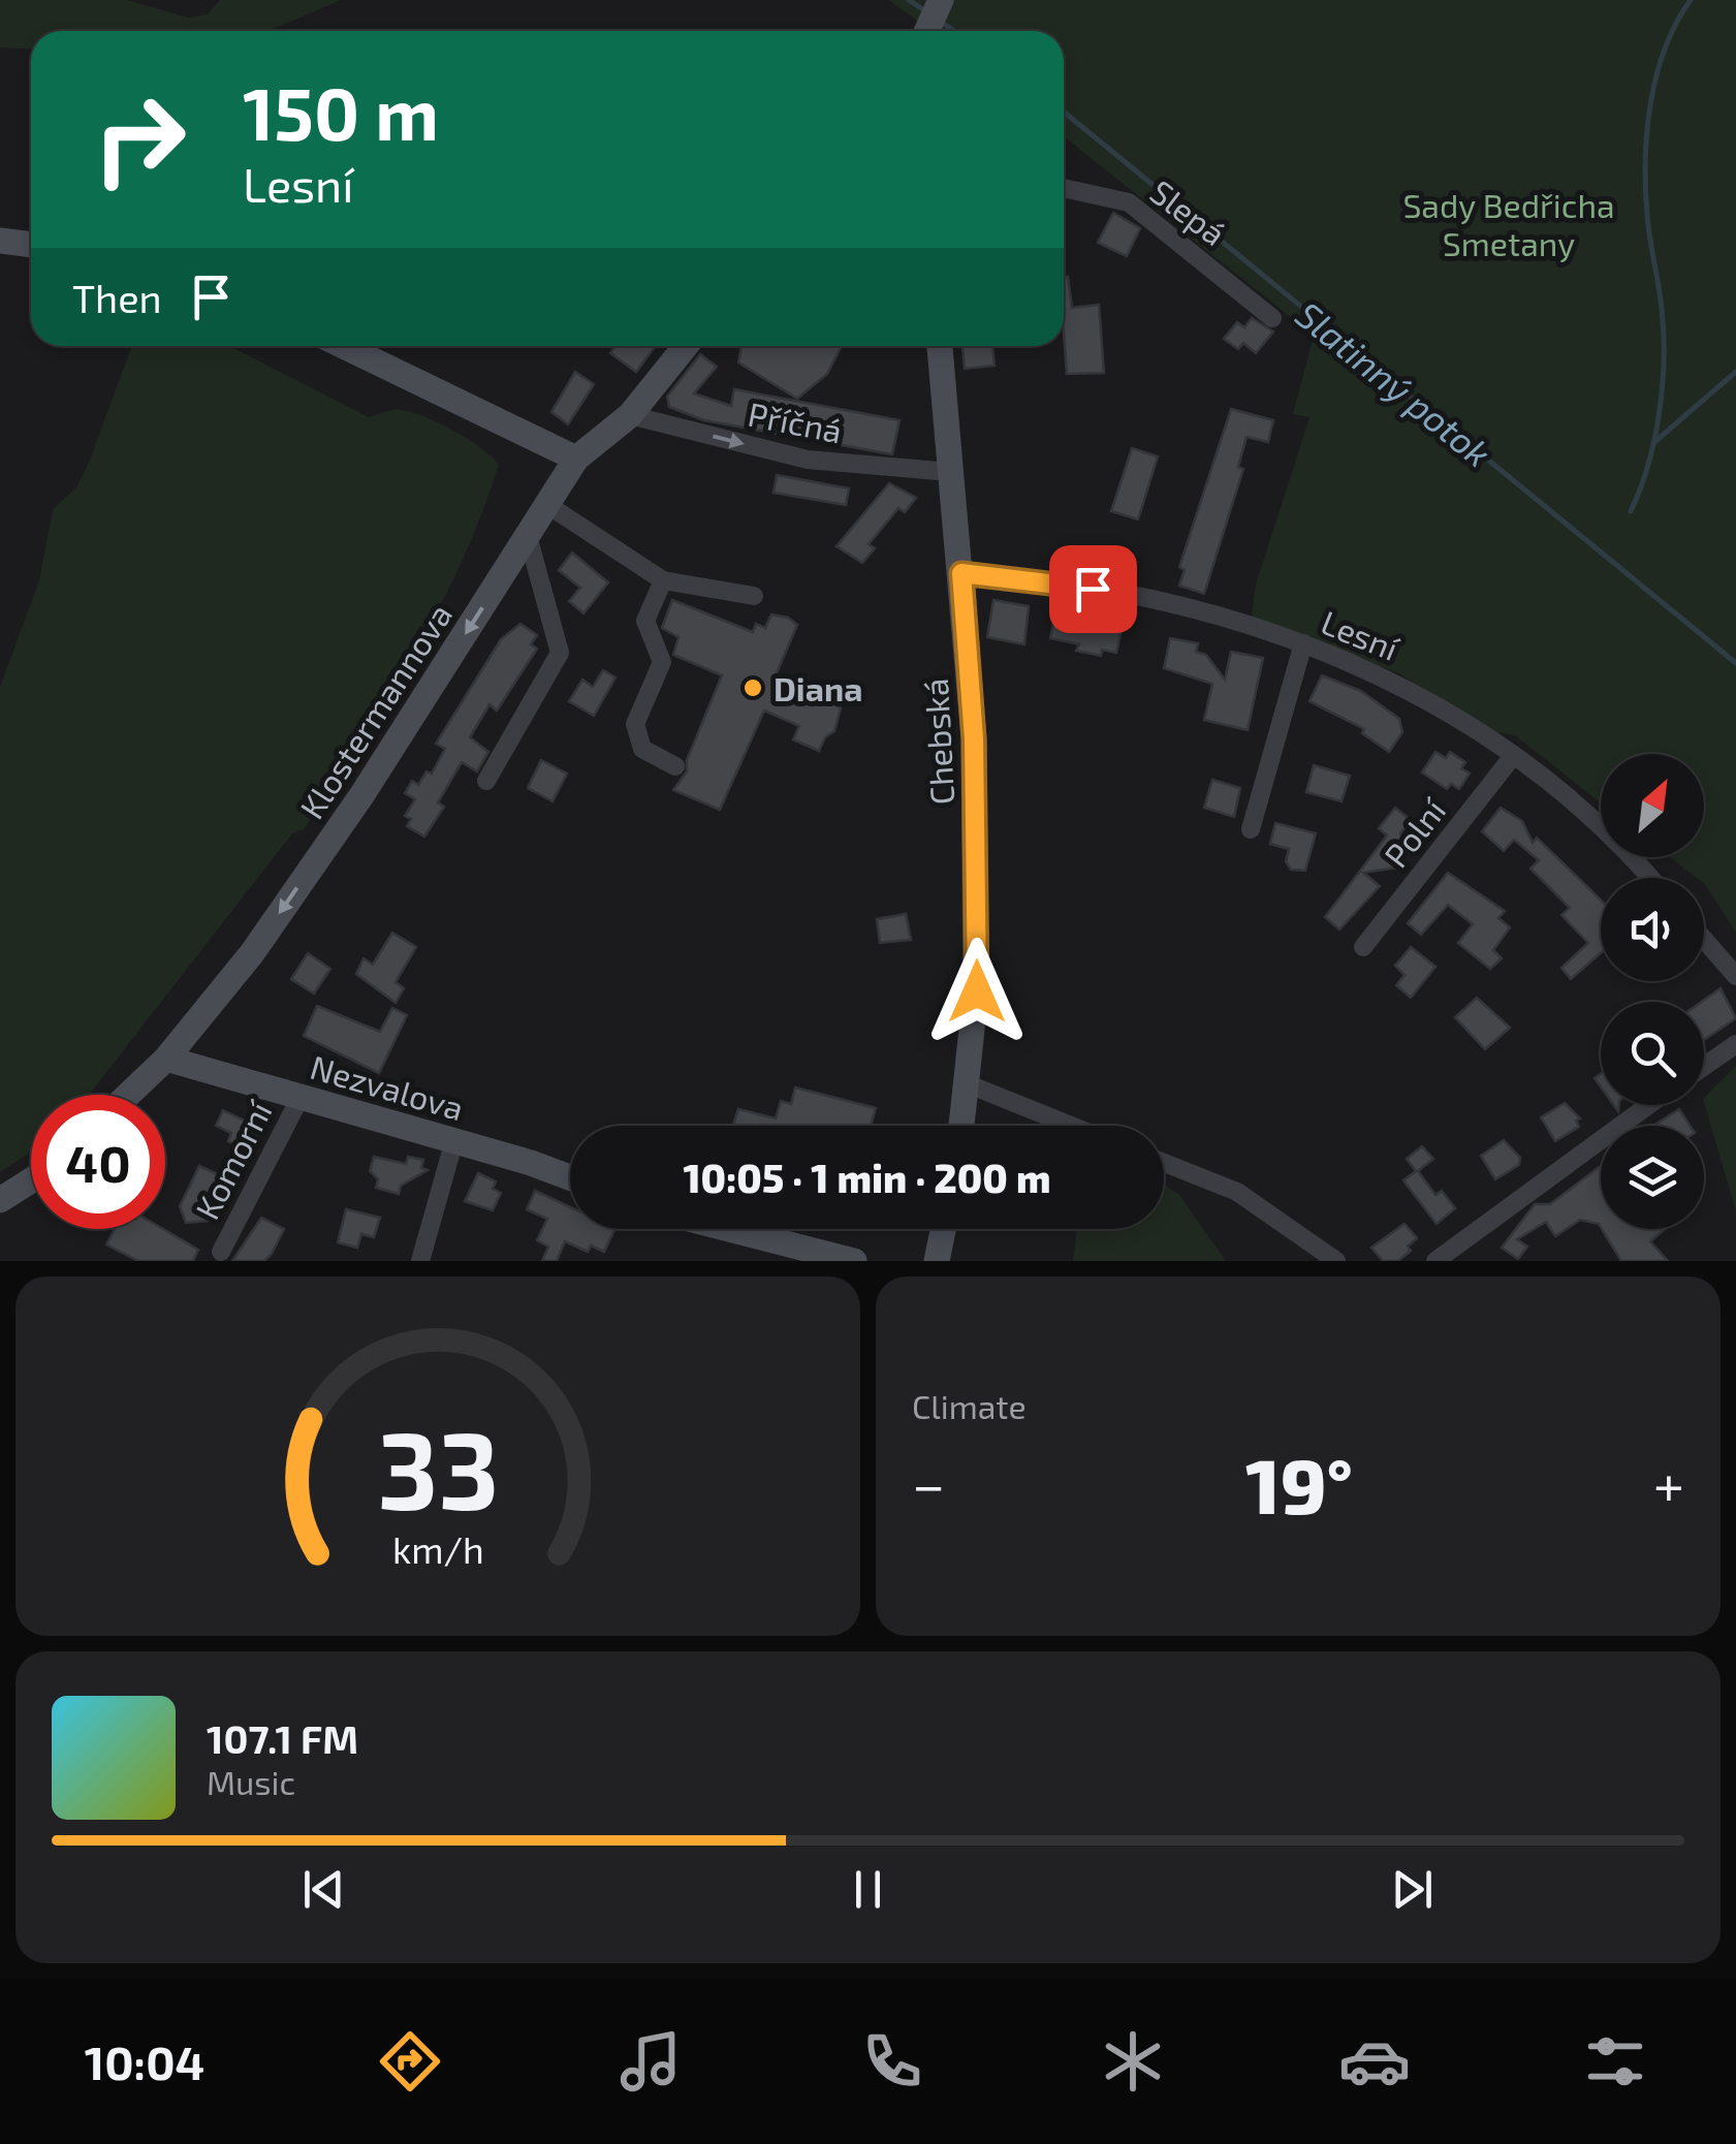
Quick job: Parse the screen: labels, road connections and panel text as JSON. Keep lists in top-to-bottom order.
{
  "streets": {
    "street": [
      "Slepá",
      "Příčná",
      "Lesní",
      "Klostermannova",
      "Chebská",
      "Polní",
      "Nezvalova",
      "Komorní"
    ]
  },
  "crossings": [
    ["Příčná", "Klostermannova"],
    ["Příčná", "Chebská"],
    ["Lesní", "Chebská"],
    ["Lesní", "Polní"],
    ["Klostermannova", "Nezvalova"],
    ["Nezvalova", "Komorní"]
  ],
  "one_way": ["Klostermannova"],
  "water": ["Slatinný potok"],
  "parks": ["Sady Bedřicha Smetany"],
  "places": ["Diana"],
  "north": "top right",
  "page": {
    "turn": ["150 m", "Lesní"],
    "then": "Then",
    "limit": "40",
    "trip": "10:05 · 1 min · 200 m",
    "tile": "Climate",
    "heat": ["−", "19°", "+"],
    "song": ["107.1 FM", "Music"],
    "tabs": "10:04",
    "gauge": ["33", "km/h"]
  }
}
